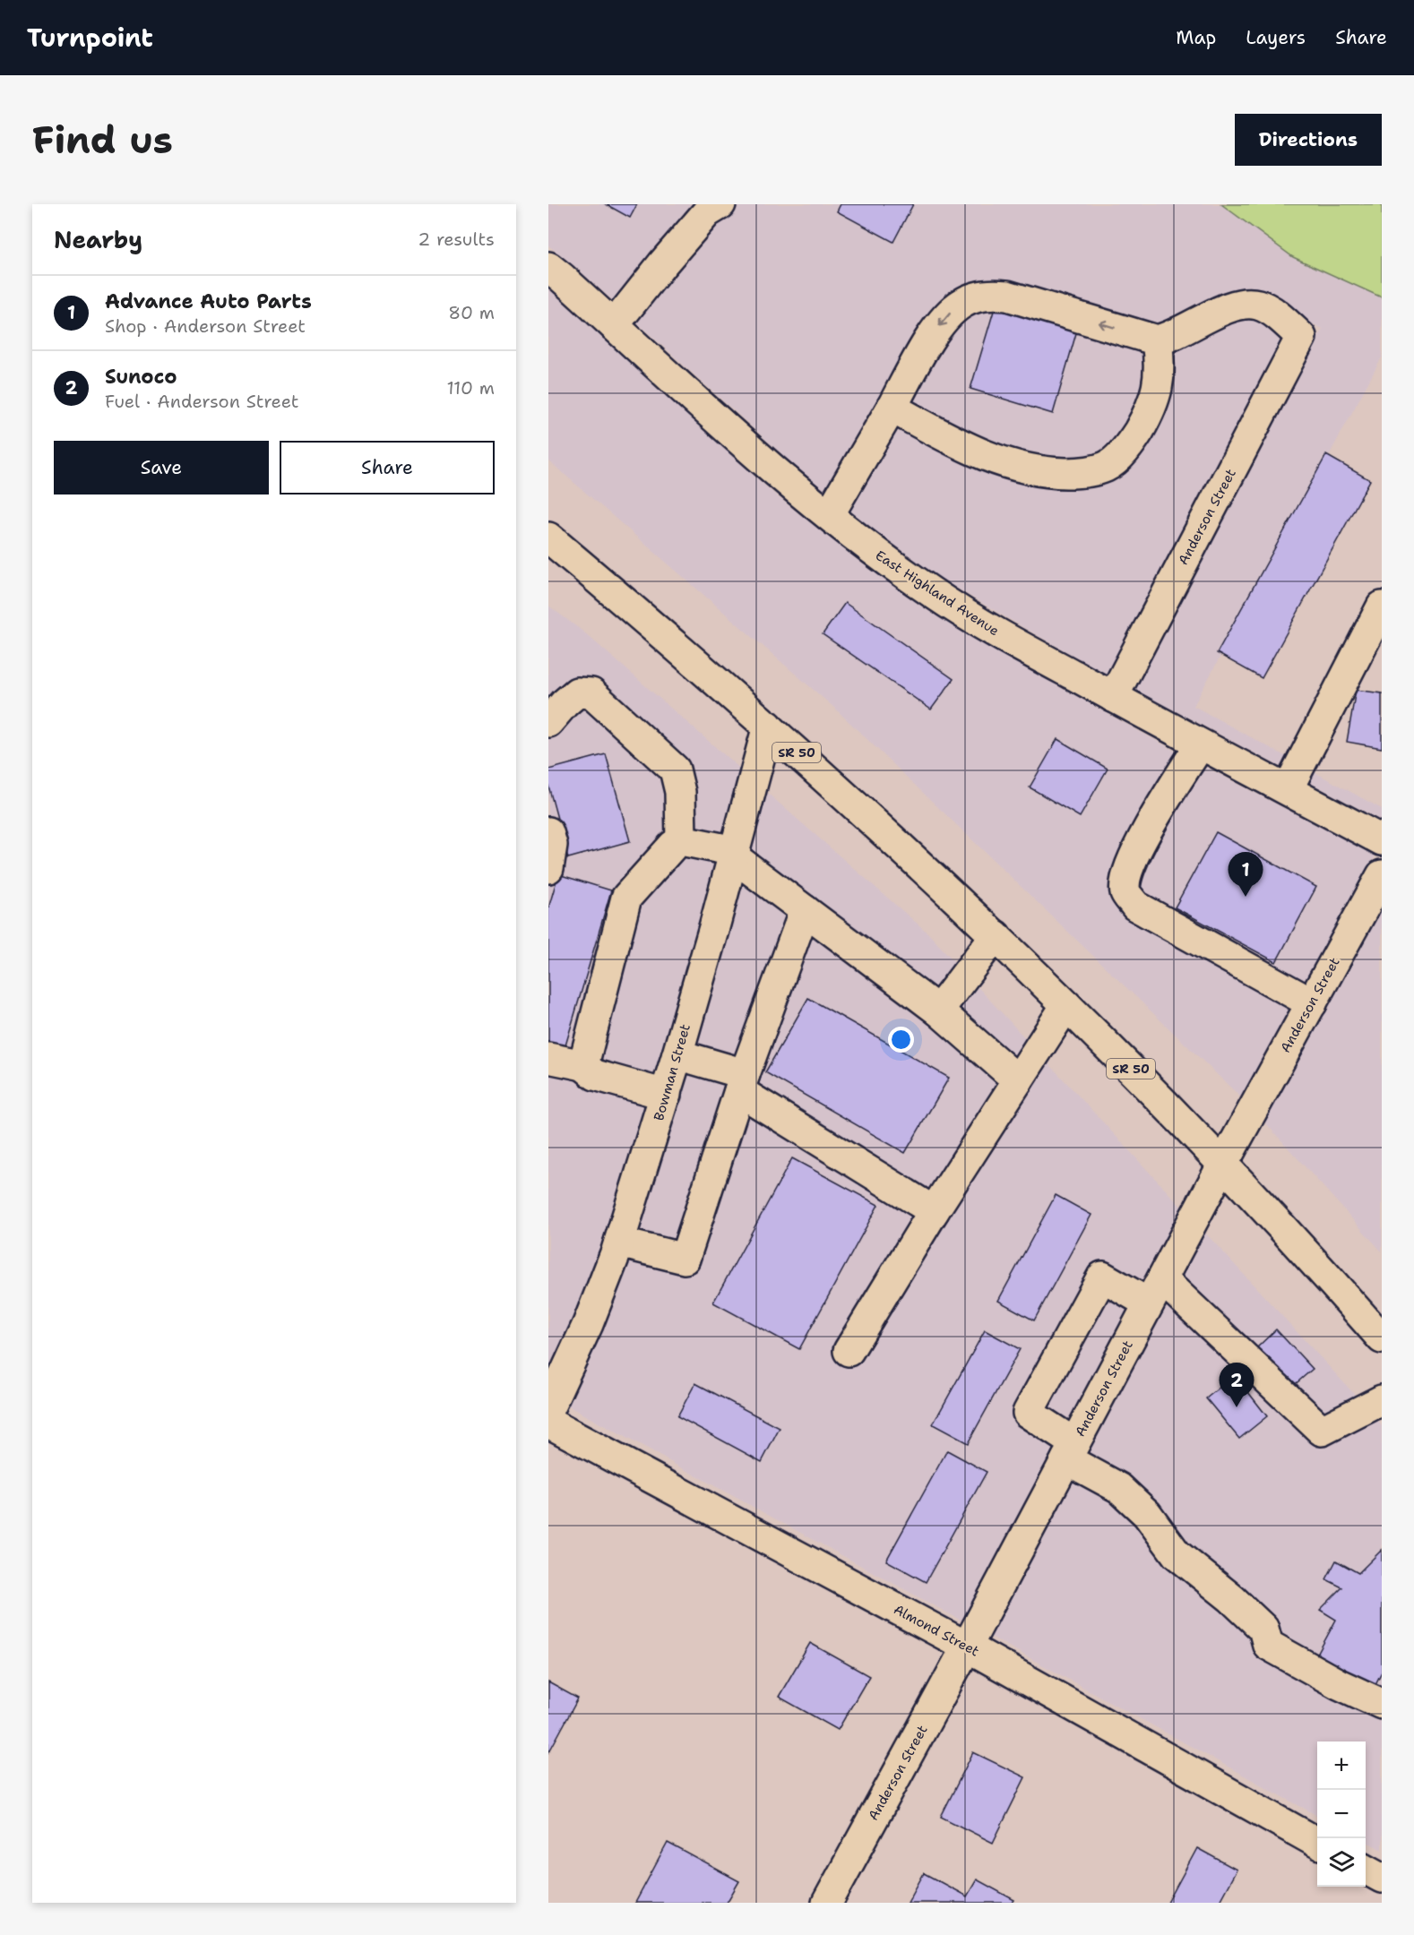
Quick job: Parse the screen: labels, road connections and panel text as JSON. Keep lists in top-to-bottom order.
{
  "streets": {
    "main road": [
      "Anderson Street",
      "East Highland Avenue",
      "SR 50",
      "Bowman Street",
      "Almond Street"
    ]
  },
  "crossings": [
    ["Anderson Street", "East Highland Avenue"],
    ["Anderson Street", "SR 50"],
    ["Anderson Street", "Almond Street"],
    ["SR 50", "Bowman Street"]
  ],
  "page": {
    "header": "Turnpoint",
    "nav": ["Map", "Layers", "Share"],
    "buttons": [
      "Directions",
      ["Save", "Share"]
    ],
    "title": "Find us",
    "heading": ["Nearby", "2 results"],
    "list": [
      {
        "mark": "1",
        "name": "Advance Auto Parts",
        "note": "Shop · Anderson Street",
        "value": "80 m"
      },
      {
        "mark": "2",
        "name": "Sunoco",
        "note": "Fuel · Anderson Street",
        "value": "110 m"
      }
    ],
    "pins": ["1", "2"],
    "map_buttons": ["+", "−"]
  }
}
